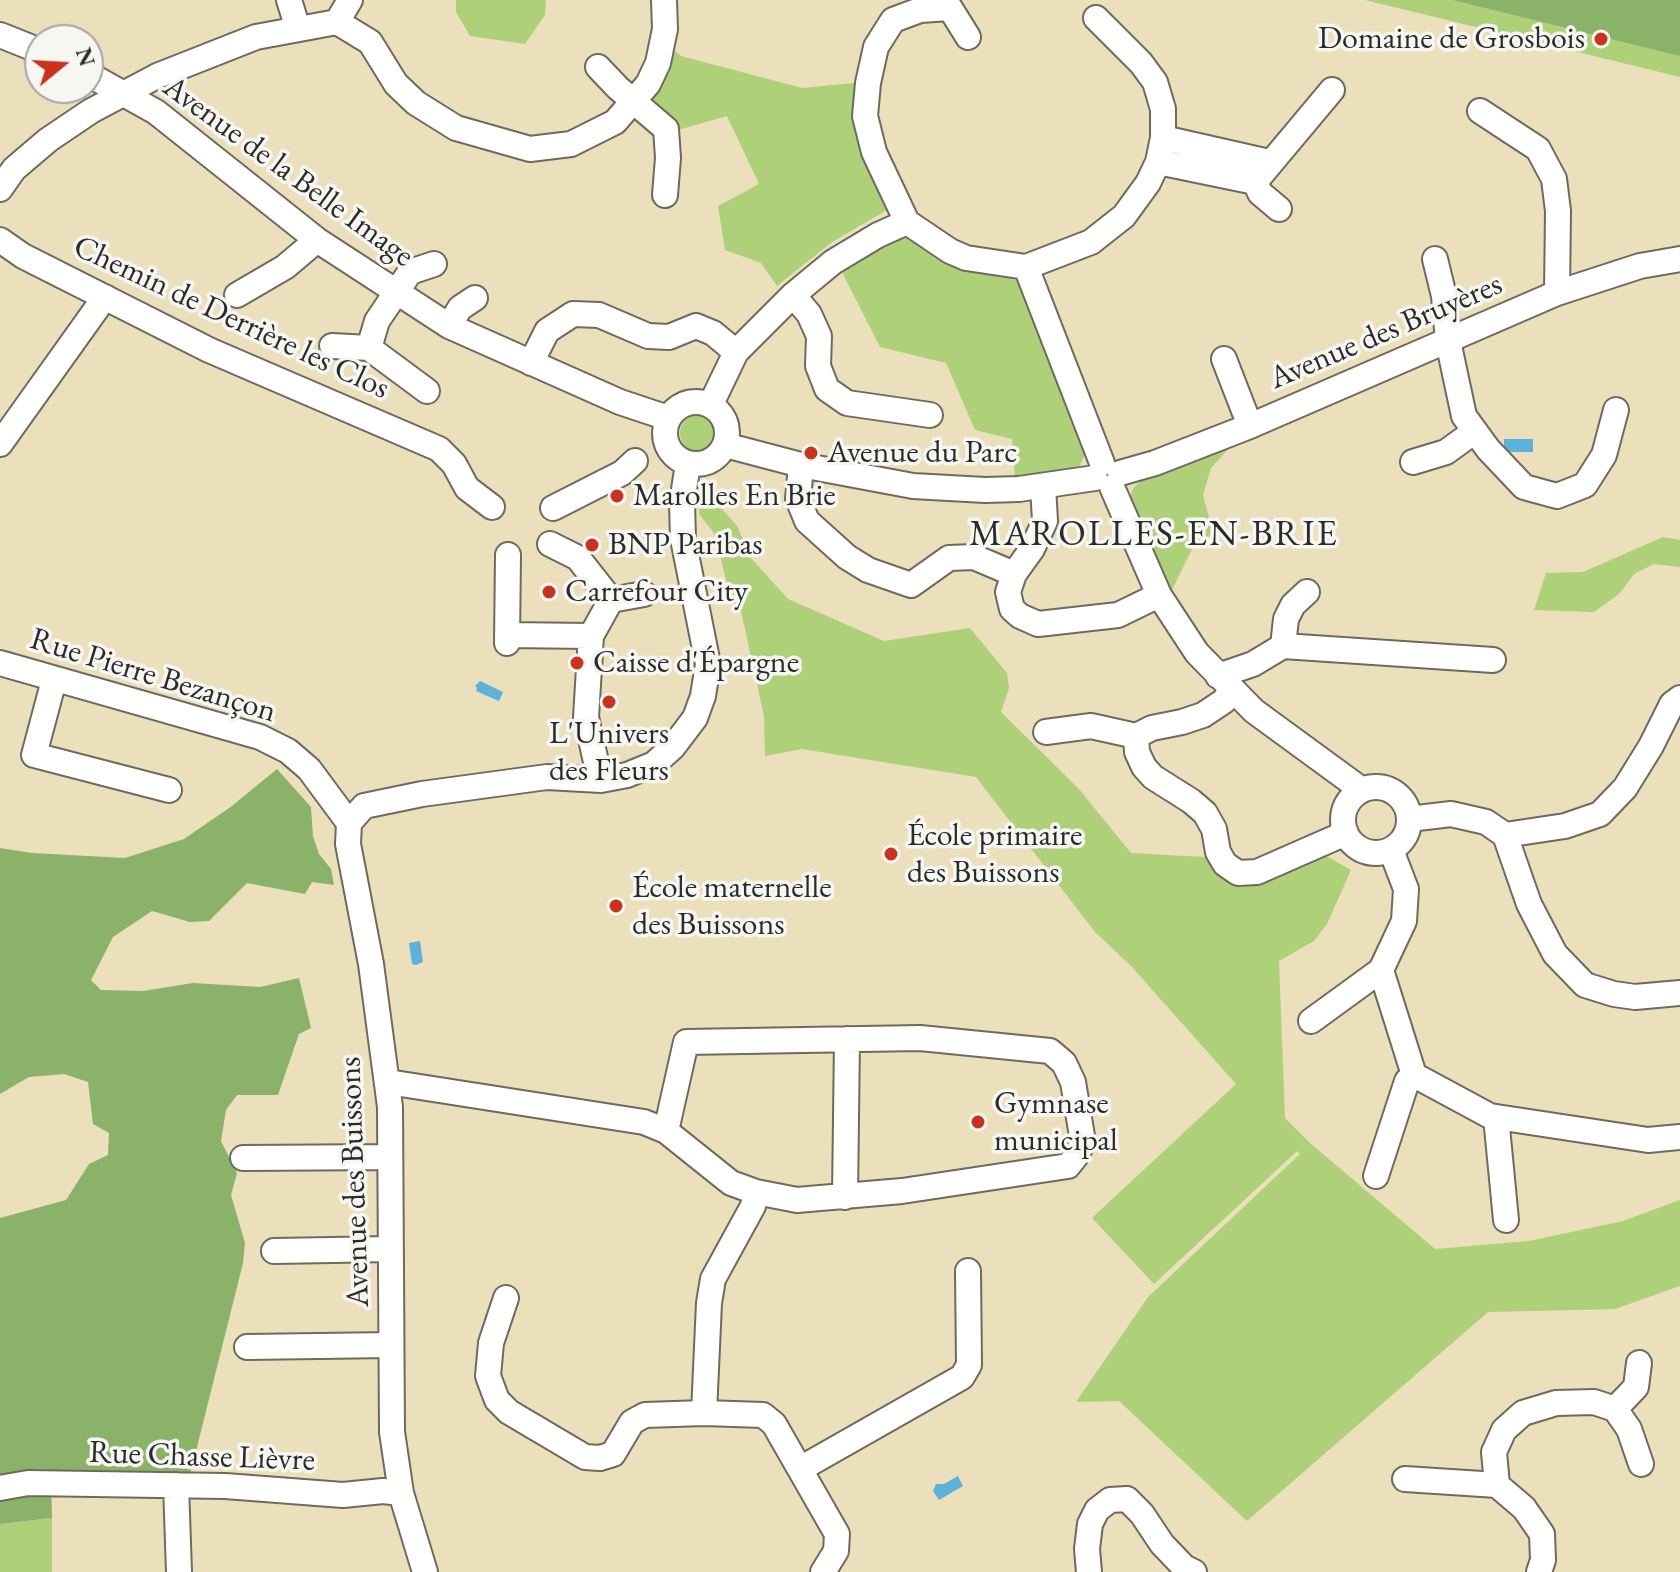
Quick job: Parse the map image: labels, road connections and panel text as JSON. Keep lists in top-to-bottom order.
{
  "streets": {
    "street": [
      "Avenue de la Belle Image",
      "Chemin de Derrière les Clos",
      "Avenue des Bruyères",
      "Rue Pierre Bezançon",
      "Avenue des Buissons",
      "Rue Chasse Lièvre"
    ]
  },
  "crossings": [
    ["Avenue de la Belle Image", "Avenue des Bruyères"],
    ["Rue Pierre Bezançon", "Avenue des Buissons"],
    ["Avenue des Buissons", "Rue Chasse Lièvre"]
  ],
  "districts": ["MAROLLES-EN-BRIE"],
  "places": [
    "Domaine de Grosbois",
    "Avenue du Parc",
    "Marolles En Brie",
    "BNP Paribas",
    "Carrefour City",
    "Caisse d'Épargne",
    "L'Univers des Fleurs",
    "École primaire des Buissons",
    "École maternelle des Buissons",
    "Gymnase municipal"
  ],
  "north": "right"
}
